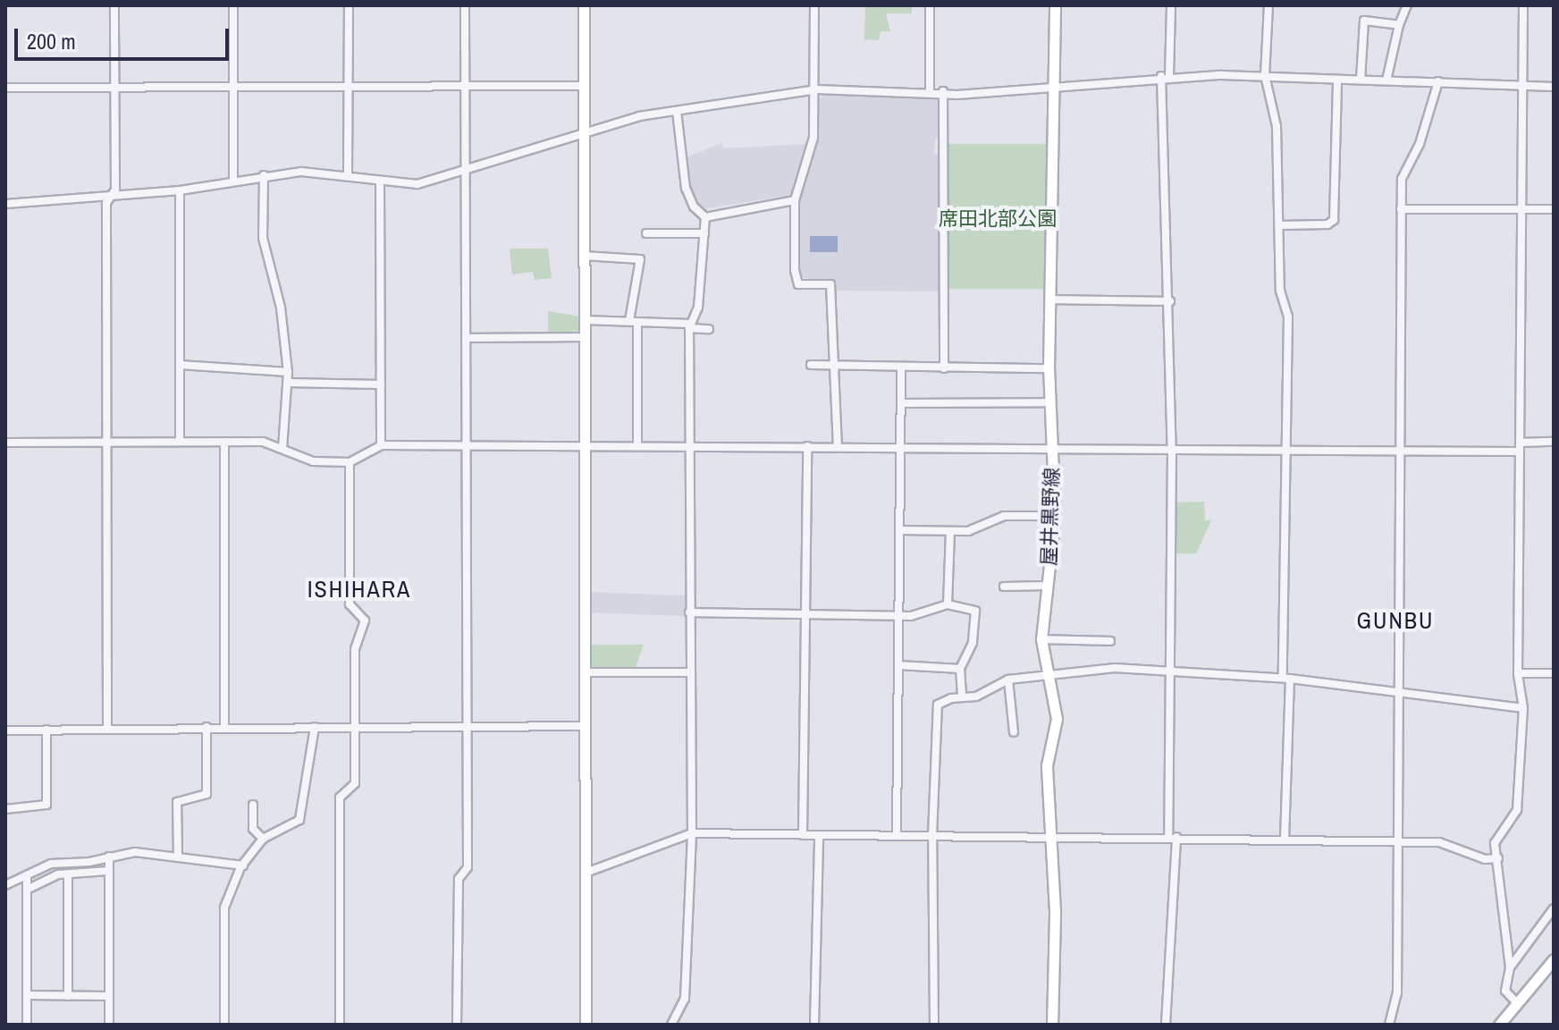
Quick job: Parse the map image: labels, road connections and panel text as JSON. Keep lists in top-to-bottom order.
{
  "streets": {
    "street": ["屋井黒野線"]
  },
  "districts": ["ISHIHARA", "GUNBU"],
  "parks": ["席田北部公園"],
  "scale_bar": "200 m"
}
